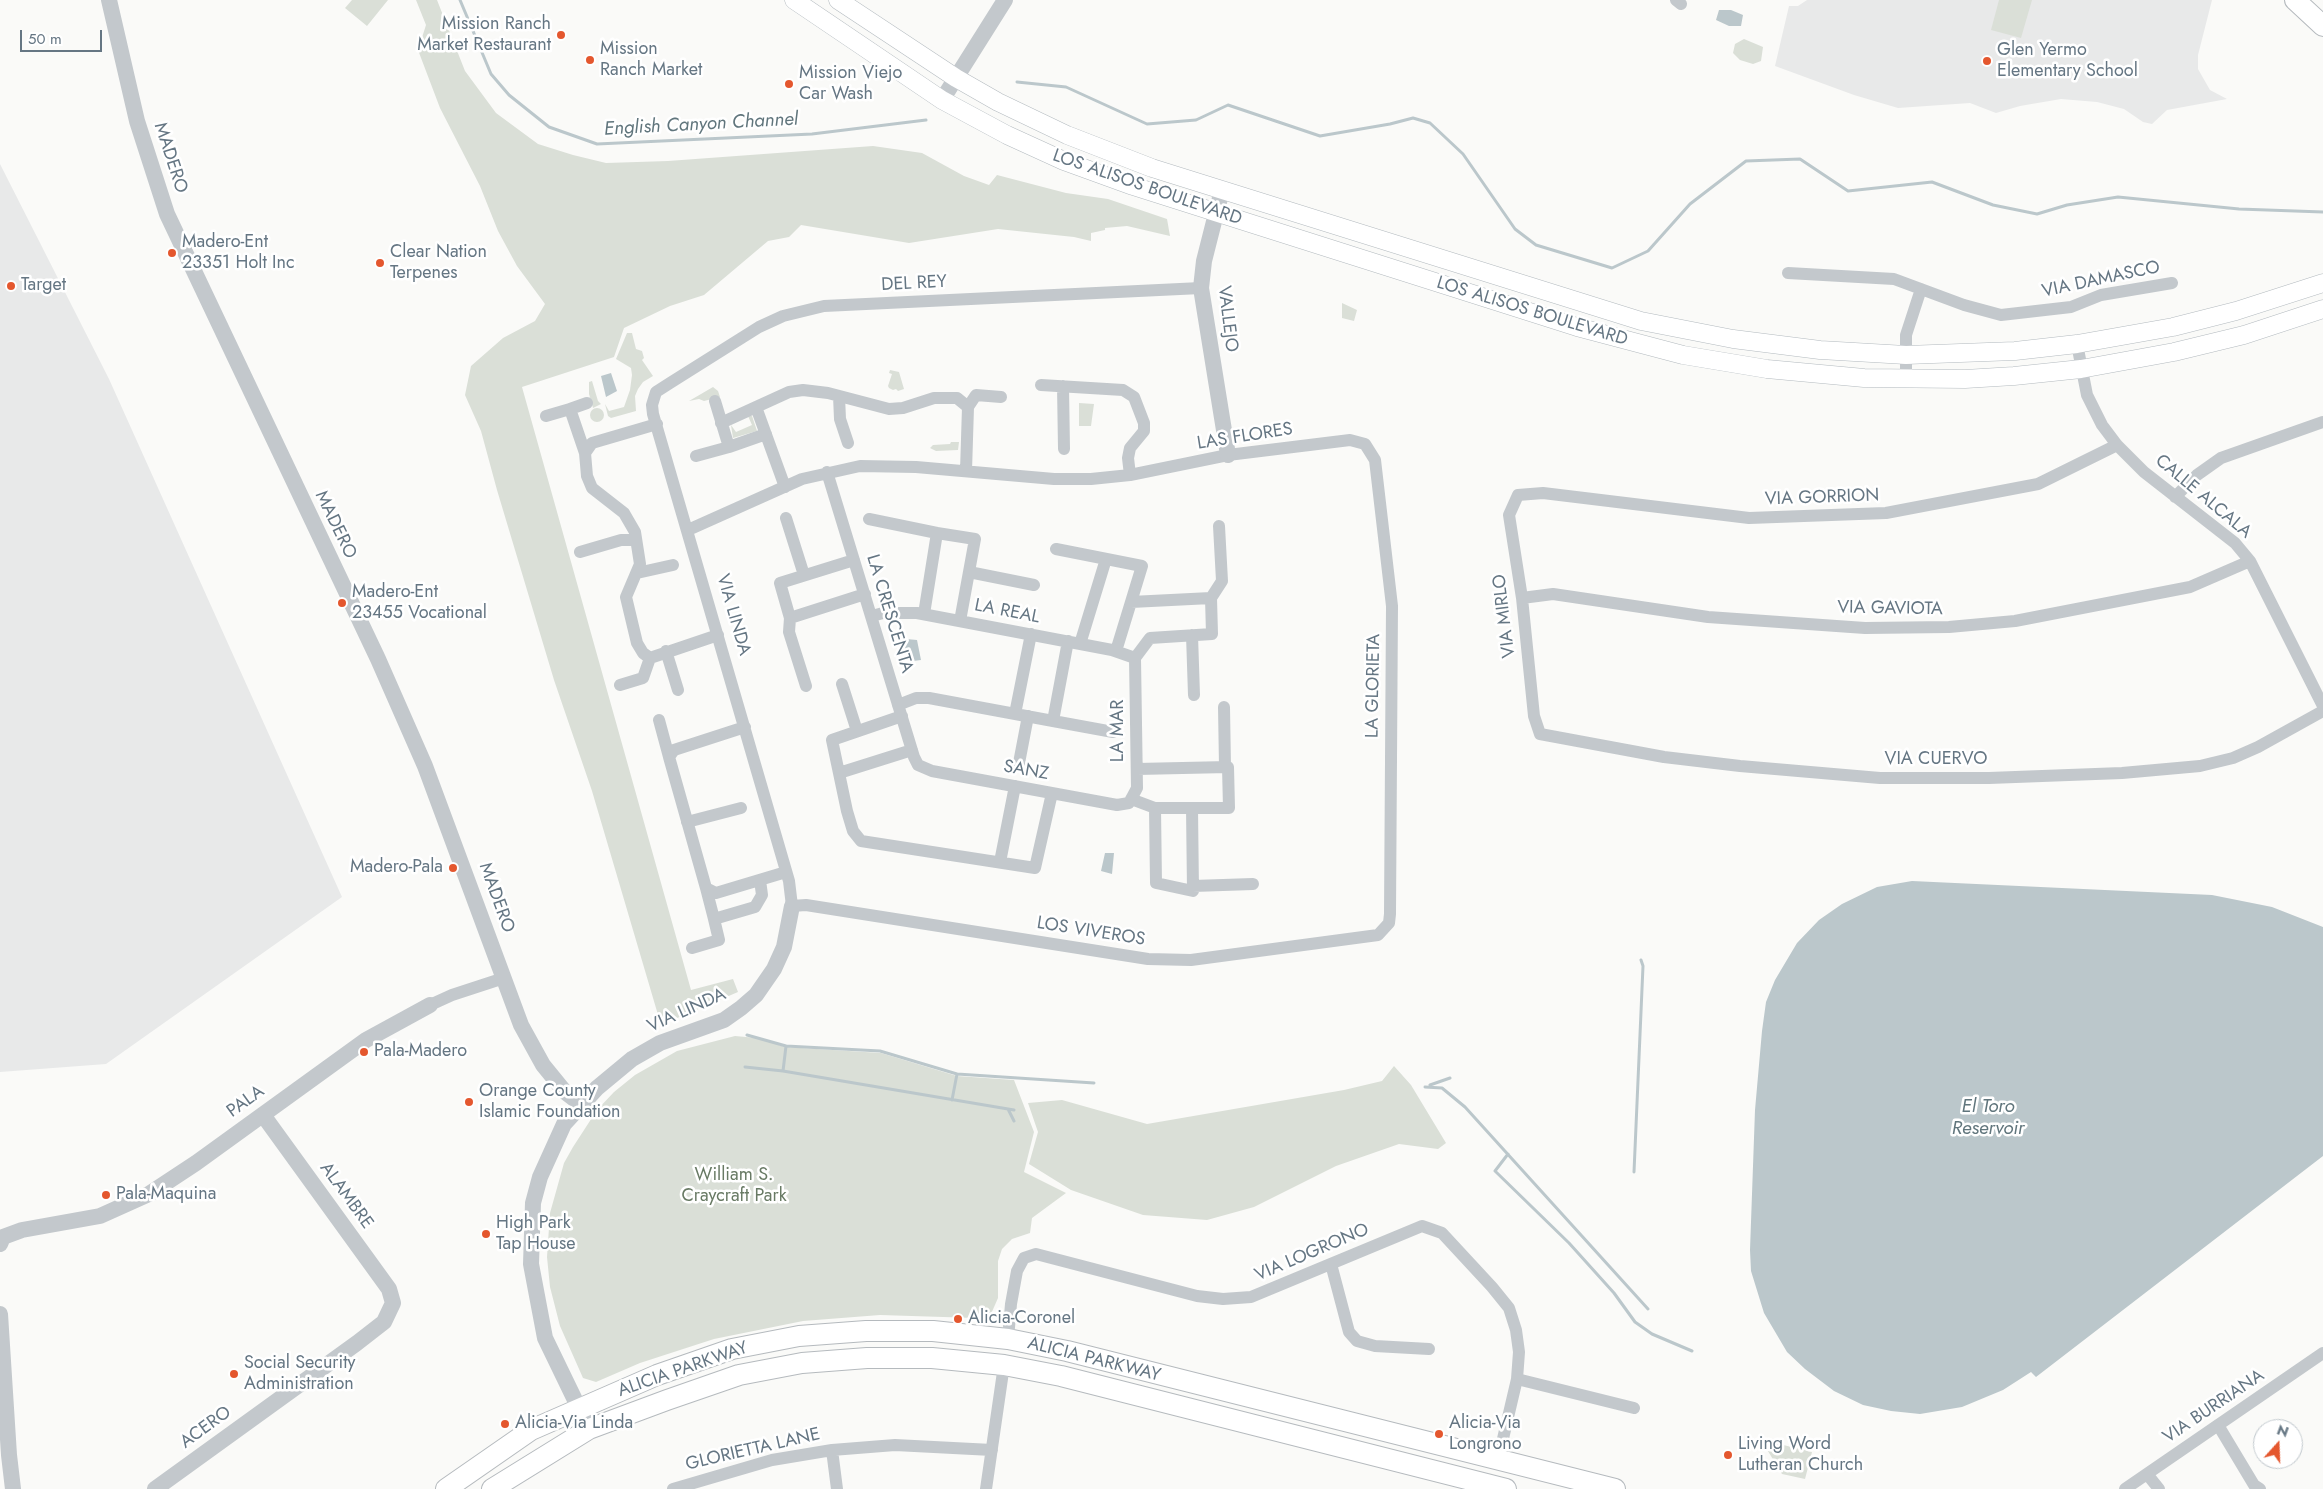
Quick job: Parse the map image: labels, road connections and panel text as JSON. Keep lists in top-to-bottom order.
{
  "streets": {
    "main road": ["LOS ALISOS BOULEVARD", "ALICIA PARKWAY"],
    "street": [
      "MADERO",
      "VIA DAMASCO",
      "DEL REY",
      "VALLEJO",
      "LAS FLORES",
      "CALLE ALCALA",
      "VIA GORRION",
      "VIA GAVIOTA",
      "LA REAL",
      "LA CRESCENTA",
      "VIA LINDA",
      "VIA MIRLO",
      "LA GLORIETA",
      "LA MAR",
      "VIA CUERVO",
      "SANZ",
      "LOS VIVEROS",
      "PALA",
      "ALAMBRE",
      "VIA LOGRONO",
      "VIA BURRIANA",
      "ACERO",
      "GLORIETTA LANE"
    ]
  },
  "crossings": [
    ["MADERO", "VIA LINDA"],
    ["MADERO", "PALA"],
    ["LOS ALISOS BOULEVARD", "VALLEJO"],
    ["LOS ALISOS BOULEVARD", "CALLE ALCALA"],
    ["DEL REY", "VALLEJO"],
    ["DEL REY", "VIA LINDA"],
    ["VALLEJO", "LAS FLORES"],
    ["LAS FLORES", "LA CRESCENTA"],
    ["LAS FLORES", "VIA LINDA"],
    ["LAS FLORES", "LA GLORIETA"],
    ["CALLE ALCALA", "VIA GORRION"],
    ["CALLE ALCALA", "VIA GAVIOTA"],
    ["VIA GORRION", "VIA MIRLO"],
    ["VIA GAVIOTA", "VIA MIRLO"],
    ["LA REAL", "LA CRESCENTA"],
    ["LA REAL", "LA MAR"],
    ["LA CRESCENTA", "SANZ"],
    ["VIA LINDA", "LOS VIVEROS"],
    ["VIA LINDA", "ALICIA PARKWAY"],
    ["VIA MIRLO", "VIA CUERVO"],
    ["LA GLORIETA", "LOS VIVEROS"],
    ["LA MAR", "SANZ"],
    ["PALA", "ALAMBRE"],
    ["ALAMBRE", "ACERO"],
    ["VIA LOGRONO", "ALICIA PARKWAY"]
  ],
  "water": ["English Canyon Channel", "El Toro Reservoir"],
  "parks": ["William S. Craycraft Park"],
  "places": [
    "Mission Ranch Market Restaurant",
    "Mission Ranch Market",
    "Glen Yermo Elementary School",
    "Mission Viejo Car Wash",
    "Madero-Ent 23351 Holt Inc",
    "Clear Nation Terpenes",
    "Target",
    "Madero-Ent 23455 Vocational",
    "Madero-Pala",
    "Pala-Madero",
    "Orange County Islamic Foundation",
    "Pala-Maquina",
    "High Park Tap House",
    "Alicia-Coronel",
    "Social Security Administration",
    "Alicia-Via Linda",
    "Alicia-Via Longrono",
    "Living Word Lutheran Church"
  ],
  "scale_bar": "50 m",
  "north": "top"
}
